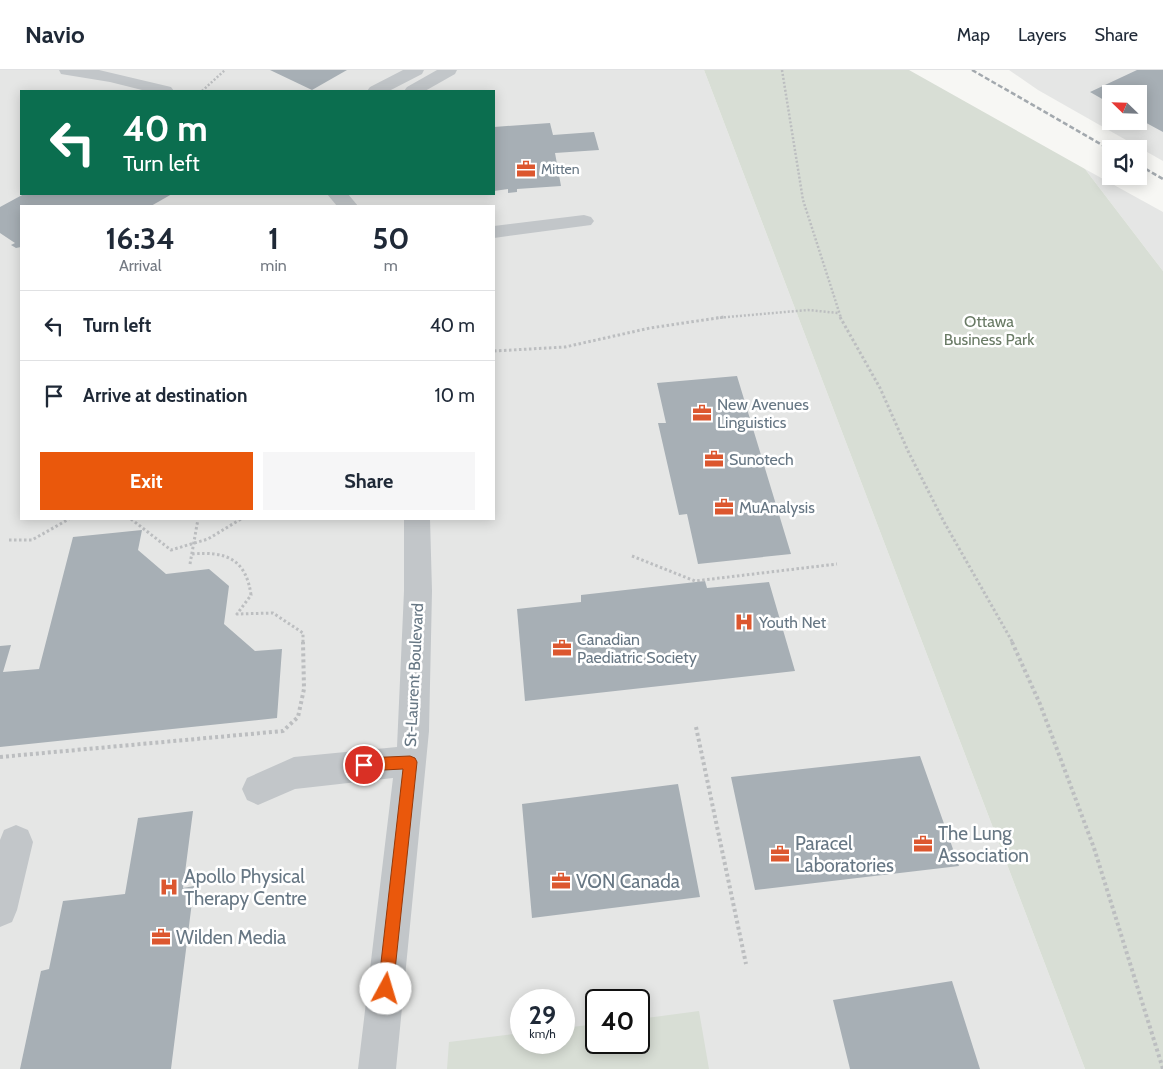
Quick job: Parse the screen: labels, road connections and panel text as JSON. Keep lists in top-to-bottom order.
{
  "streets": {
    "street": ["St-Laurent Boulevard"]
  },
  "parks": ["Ottawa Business Park"],
  "places": {
    "office": [
      "Mitten",
      "New Avenues Linguistics",
      "Sunotech",
      "MuAnalysis",
      "Canadian Paediatric Society",
      "The Lung Association",
      "Paracel Laboratories",
      "VON Canada",
      "Wilden Media"
    ],
    "hospital": ["Youth Net", "Apollo Physical Therapy Centre"]
  },
  "north": "top left",
  "page": {
    "header": "Navio",
    "nav": ["Map", "Layers", "Share"],
    "turn": ["40 m", "Turn left"],
    "eta": [
      "16:34",
      "Arrival",
      "1",
      "min",
      "50",
      "m"
    ],
    "list": [
      {
        "name": "Turn left",
        "value": "40 m"
      },
      {
        "name": "Arrive at destination",
        "value": "10 m"
      }
    ],
    "buttons": ["Exit", "Share"],
    "speed": "29 km/h",
    "limit": "40"
  }
}
